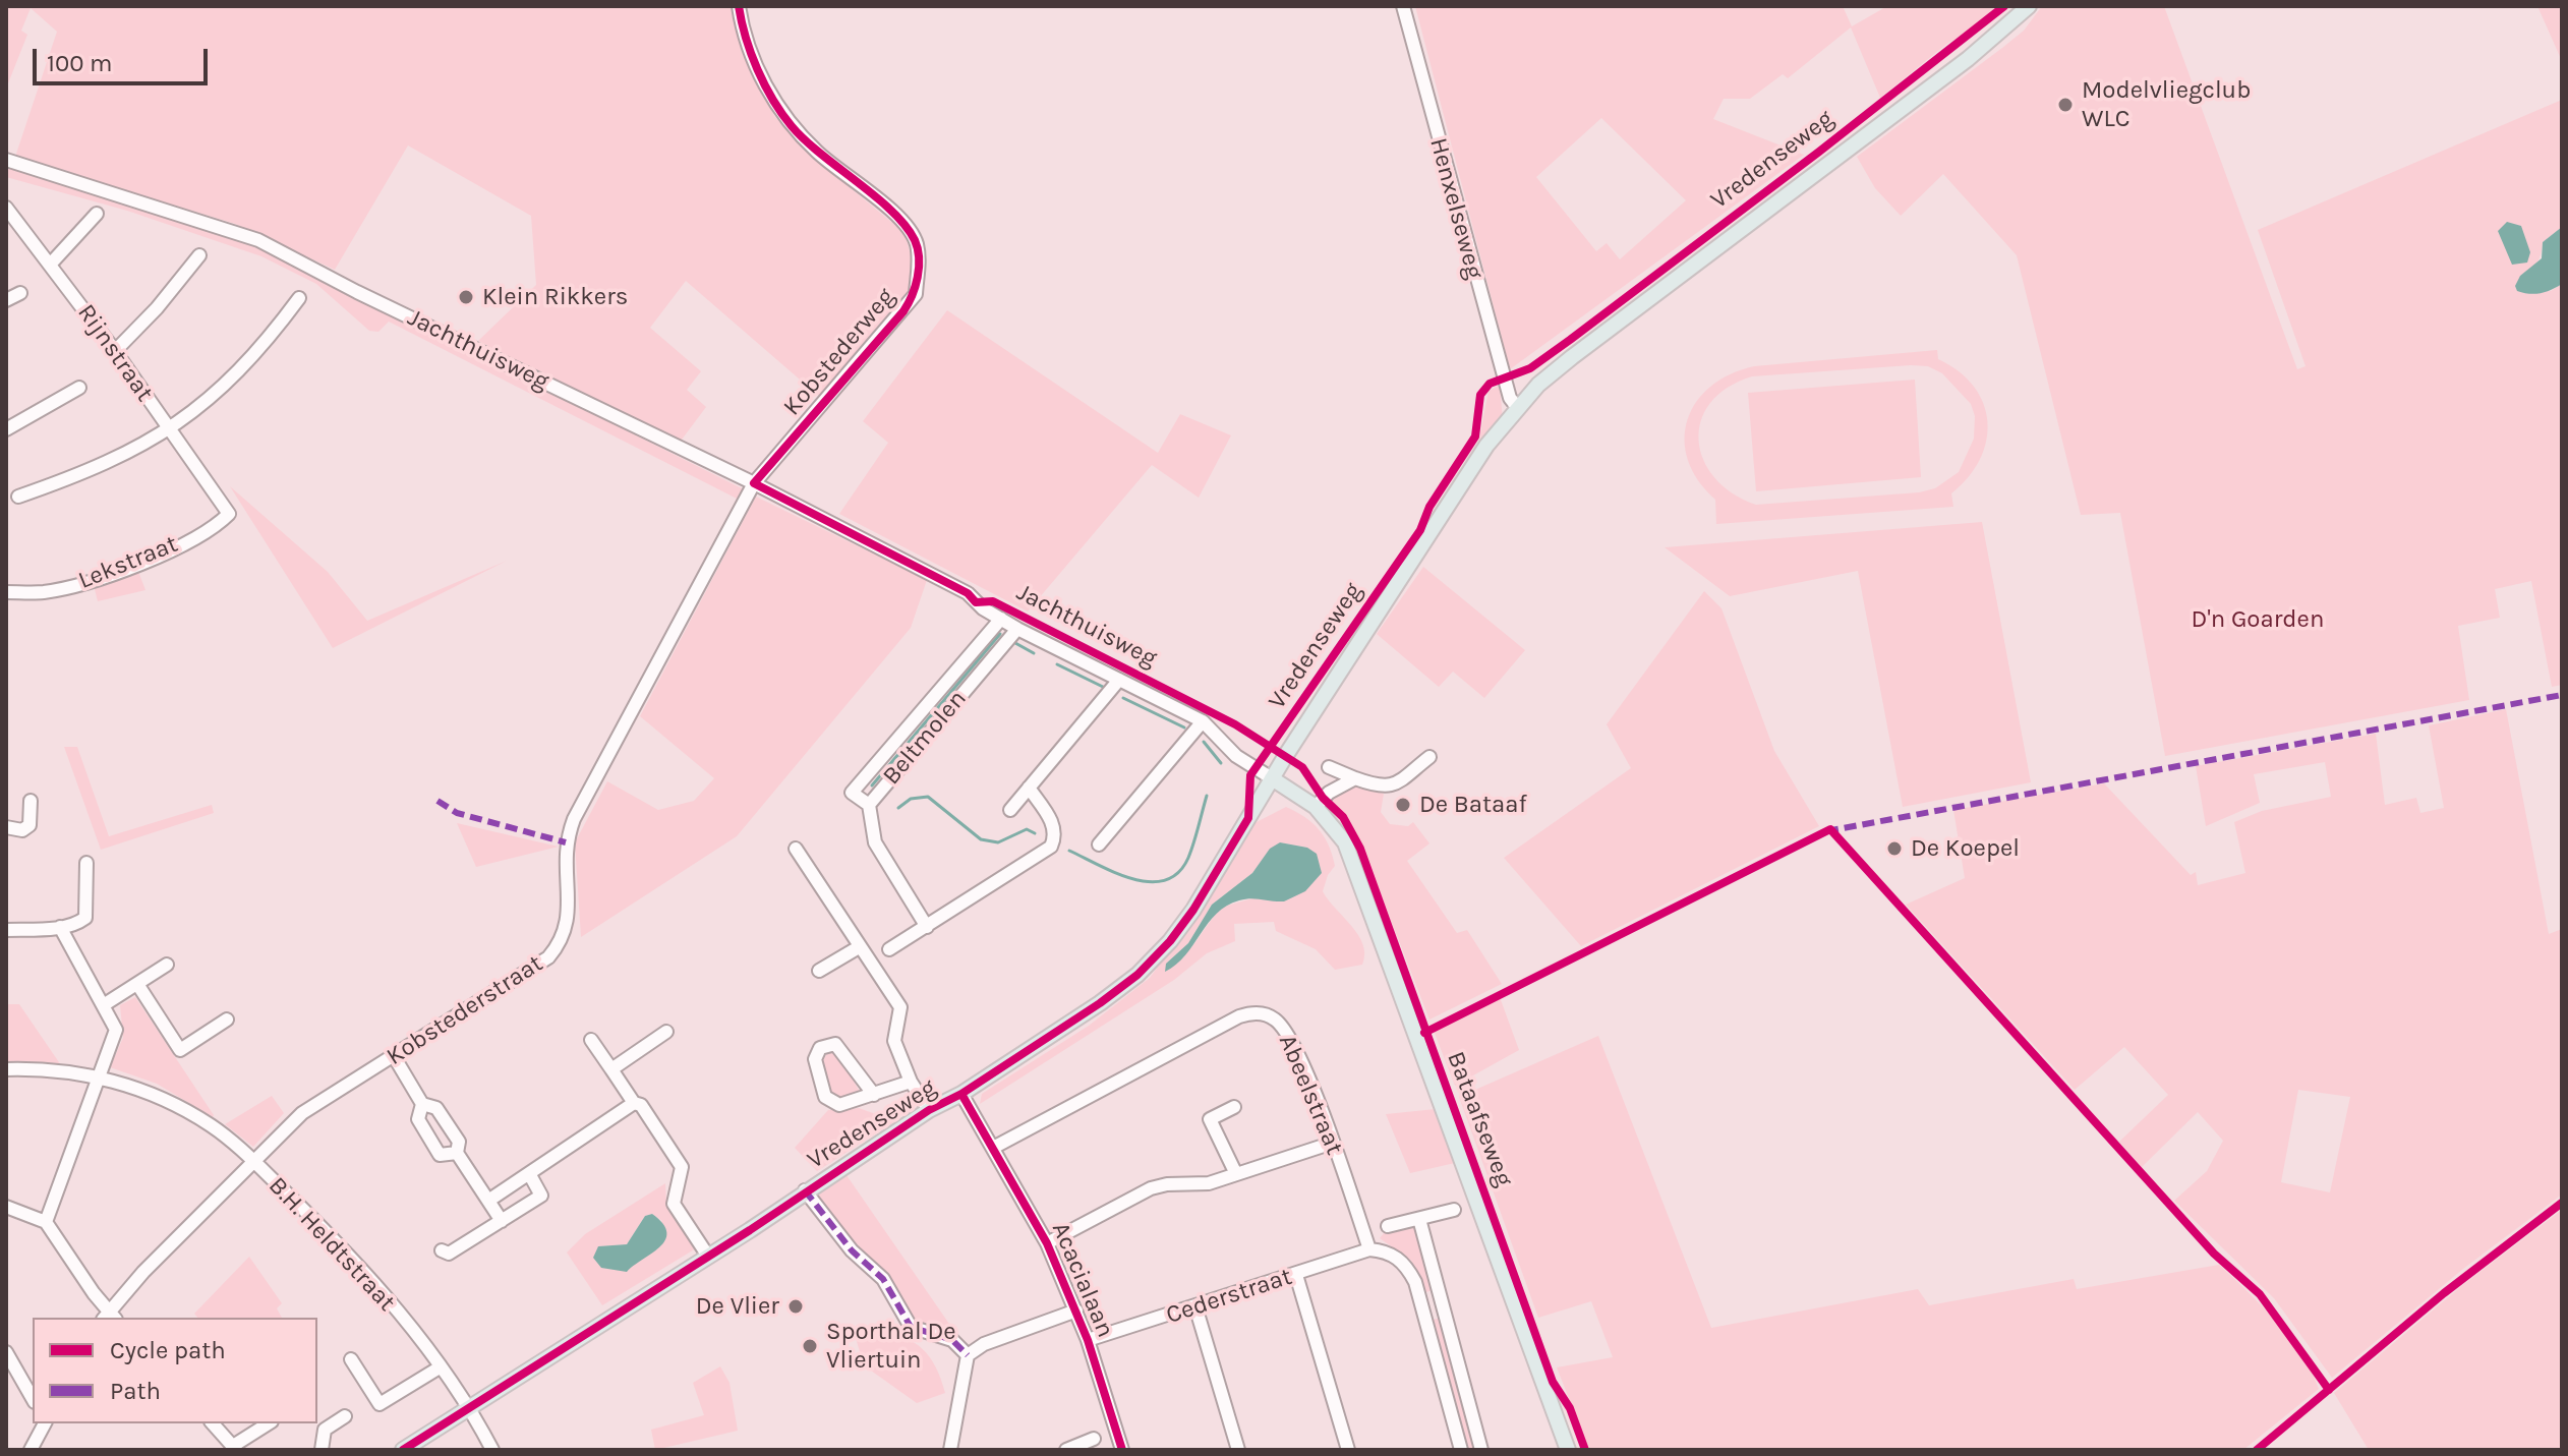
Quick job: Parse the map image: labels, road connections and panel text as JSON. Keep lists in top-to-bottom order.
{
  "streets": {
    "main road": ["Vredenseweg", "Bataafseweg"],
    "street": [
      "Henxelseweg",
      "Jachthuisweg",
      "Kobstederweg",
      "Rijnstraat",
      "Lekstraat",
      "Beltmolen",
      "Kobstederstraat",
      "Abeelstraat",
      "B.H. Heldtstraat",
      "Acacialaan",
      "Cederstraat"
    ]
  },
  "crossings": [
    ["Vredenseweg", "Henxelseweg"],
    ["Vredenseweg", "Jachthuisweg"],
    ["Vredenseweg", "Bataafseweg"],
    ["Vredenseweg", "B.H. Heldtstraat"],
    ["Vredenseweg", "Acacialaan"],
    ["Jachthuisweg", "Kobstederweg"],
    ["Jachthuisweg", "Beltmolen"],
    ["Jachthuisweg", "Kobstederstraat"],
    ["Jachthuisweg", "Bataafseweg"],
    ["Kobstederweg", "Kobstederstraat"],
    ["Rijnstraat", "Lekstraat"],
    ["Kobstederstraat", "B.H. Heldtstraat"],
    ["Abeelstraat", "Acacialaan"],
    ["Abeelstraat", "Cederstraat"],
    ["Acacialaan", "Cederstraat"]
  ],
  "parks": ["D'n Goarden"],
  "places": [
    "Modelvliegclub WLC",
    "Klein Rikkers",
    "De Bataaf",
    "De Koepel",
    "De Vlier",
    "Sporthal De Vliertuin"
  ],
  "legend": ["Cycle path", "Path"],
  "scale_bar": "100 m"
}
